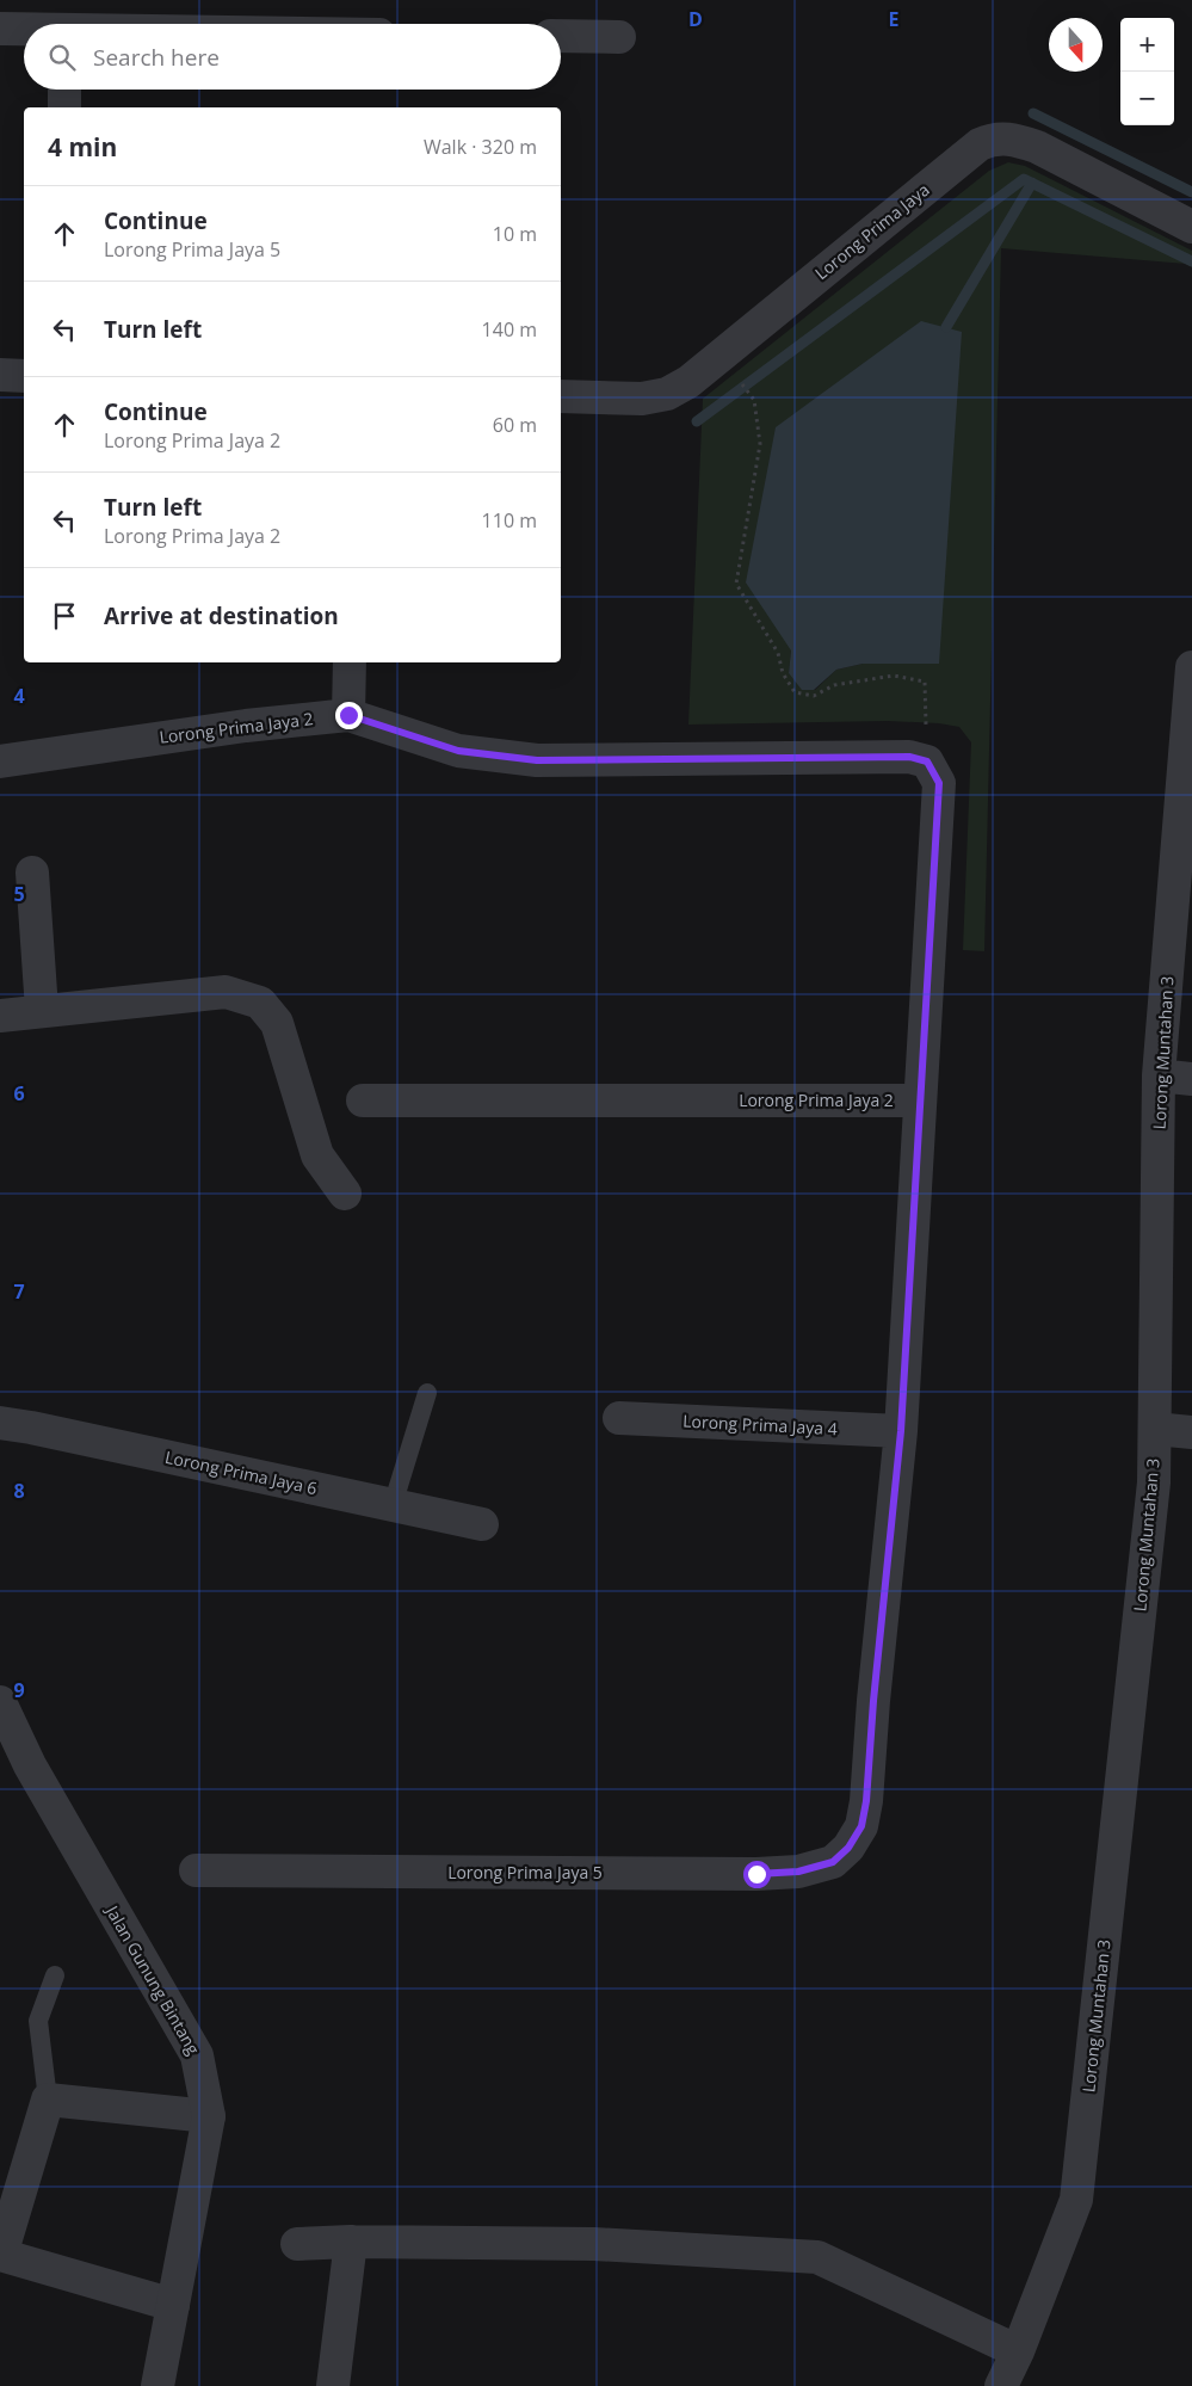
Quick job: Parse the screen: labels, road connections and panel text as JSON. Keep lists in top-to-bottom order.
{
  "streets": {
    "street": [
      "Lorong Prima Jaya",
      "Lorong Prima Jaya 2",
      "Lorong Muntahan 3",
      "Lorong Prima Jaya 4",
      "Lorong Prima Jaya 6",
      "Lorong Prima Jaya 5",
      "Jalan Gunung Bintang"
    ]
  },
  "crossings": [
    ["Lorong Prima Jaya 4", "Lorong Prima Jaya 5"]
  ],
  "north": "bottom",
  "page": {
    "map_buttons": ["+", "−"],
    "search": "Search here",
    "heading": ["4 min", "Walk · 320 m"],
    "list": [
      ["Continue", "Lorong Prima Jaya 5", "10 m"],
      ["Turn left", "140 m"],
      ["Continue", "Lorong Prima Jaya 2", "60 m"],
      ["Turn left", "Lorong Prima Jaya 2", "110 m"],
      "Arrive at destination"
    ]
  },
  "grid": {
    "columns": ["D", "E"],
    "rows": [
      "4",
      "5",
      "6",
      "7",
      "8",
      "9"
    ]
  }
}
